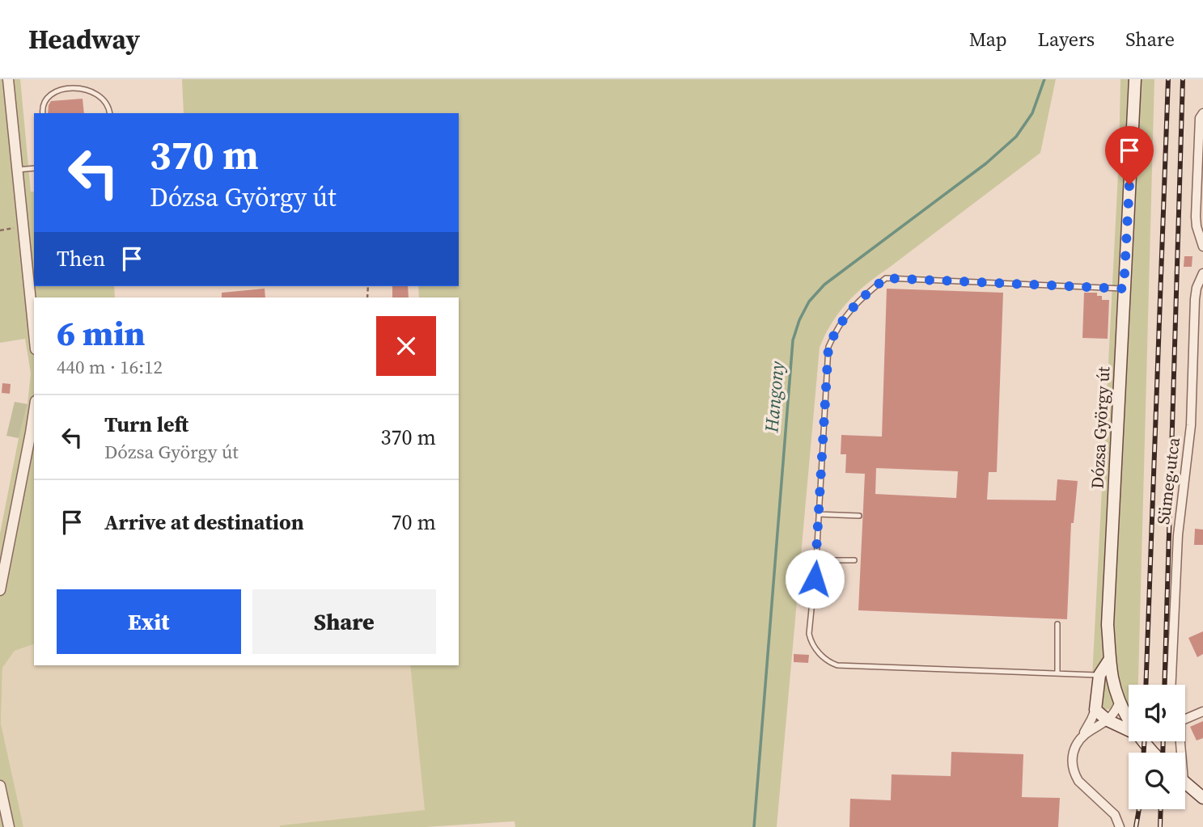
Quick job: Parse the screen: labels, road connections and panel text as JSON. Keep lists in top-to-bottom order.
{
  "streets": {
    "main road": ["Dózsa György út"],
    "street": ["Sümeg utca"]
  },
  "water": ["Hangony"],
  "page": {
    "header": "Headway",
    "nav": ["Map", "Layers", "Share"],
    "turn": ["370 m", "Dózsa György út"],
    "then": "Then",
    "heading": ["6 min", "440 m · 16:12"],
    "list": [
      {
        "name": "Turn left",
        "note": "Dózsa György út",
        "value": "370 m"
      },
      {
        "name": "Arrive at destination",
        "value": "70 m"
      }
    ],
    "buttons": ["Exit", "Share"]
  }
}
